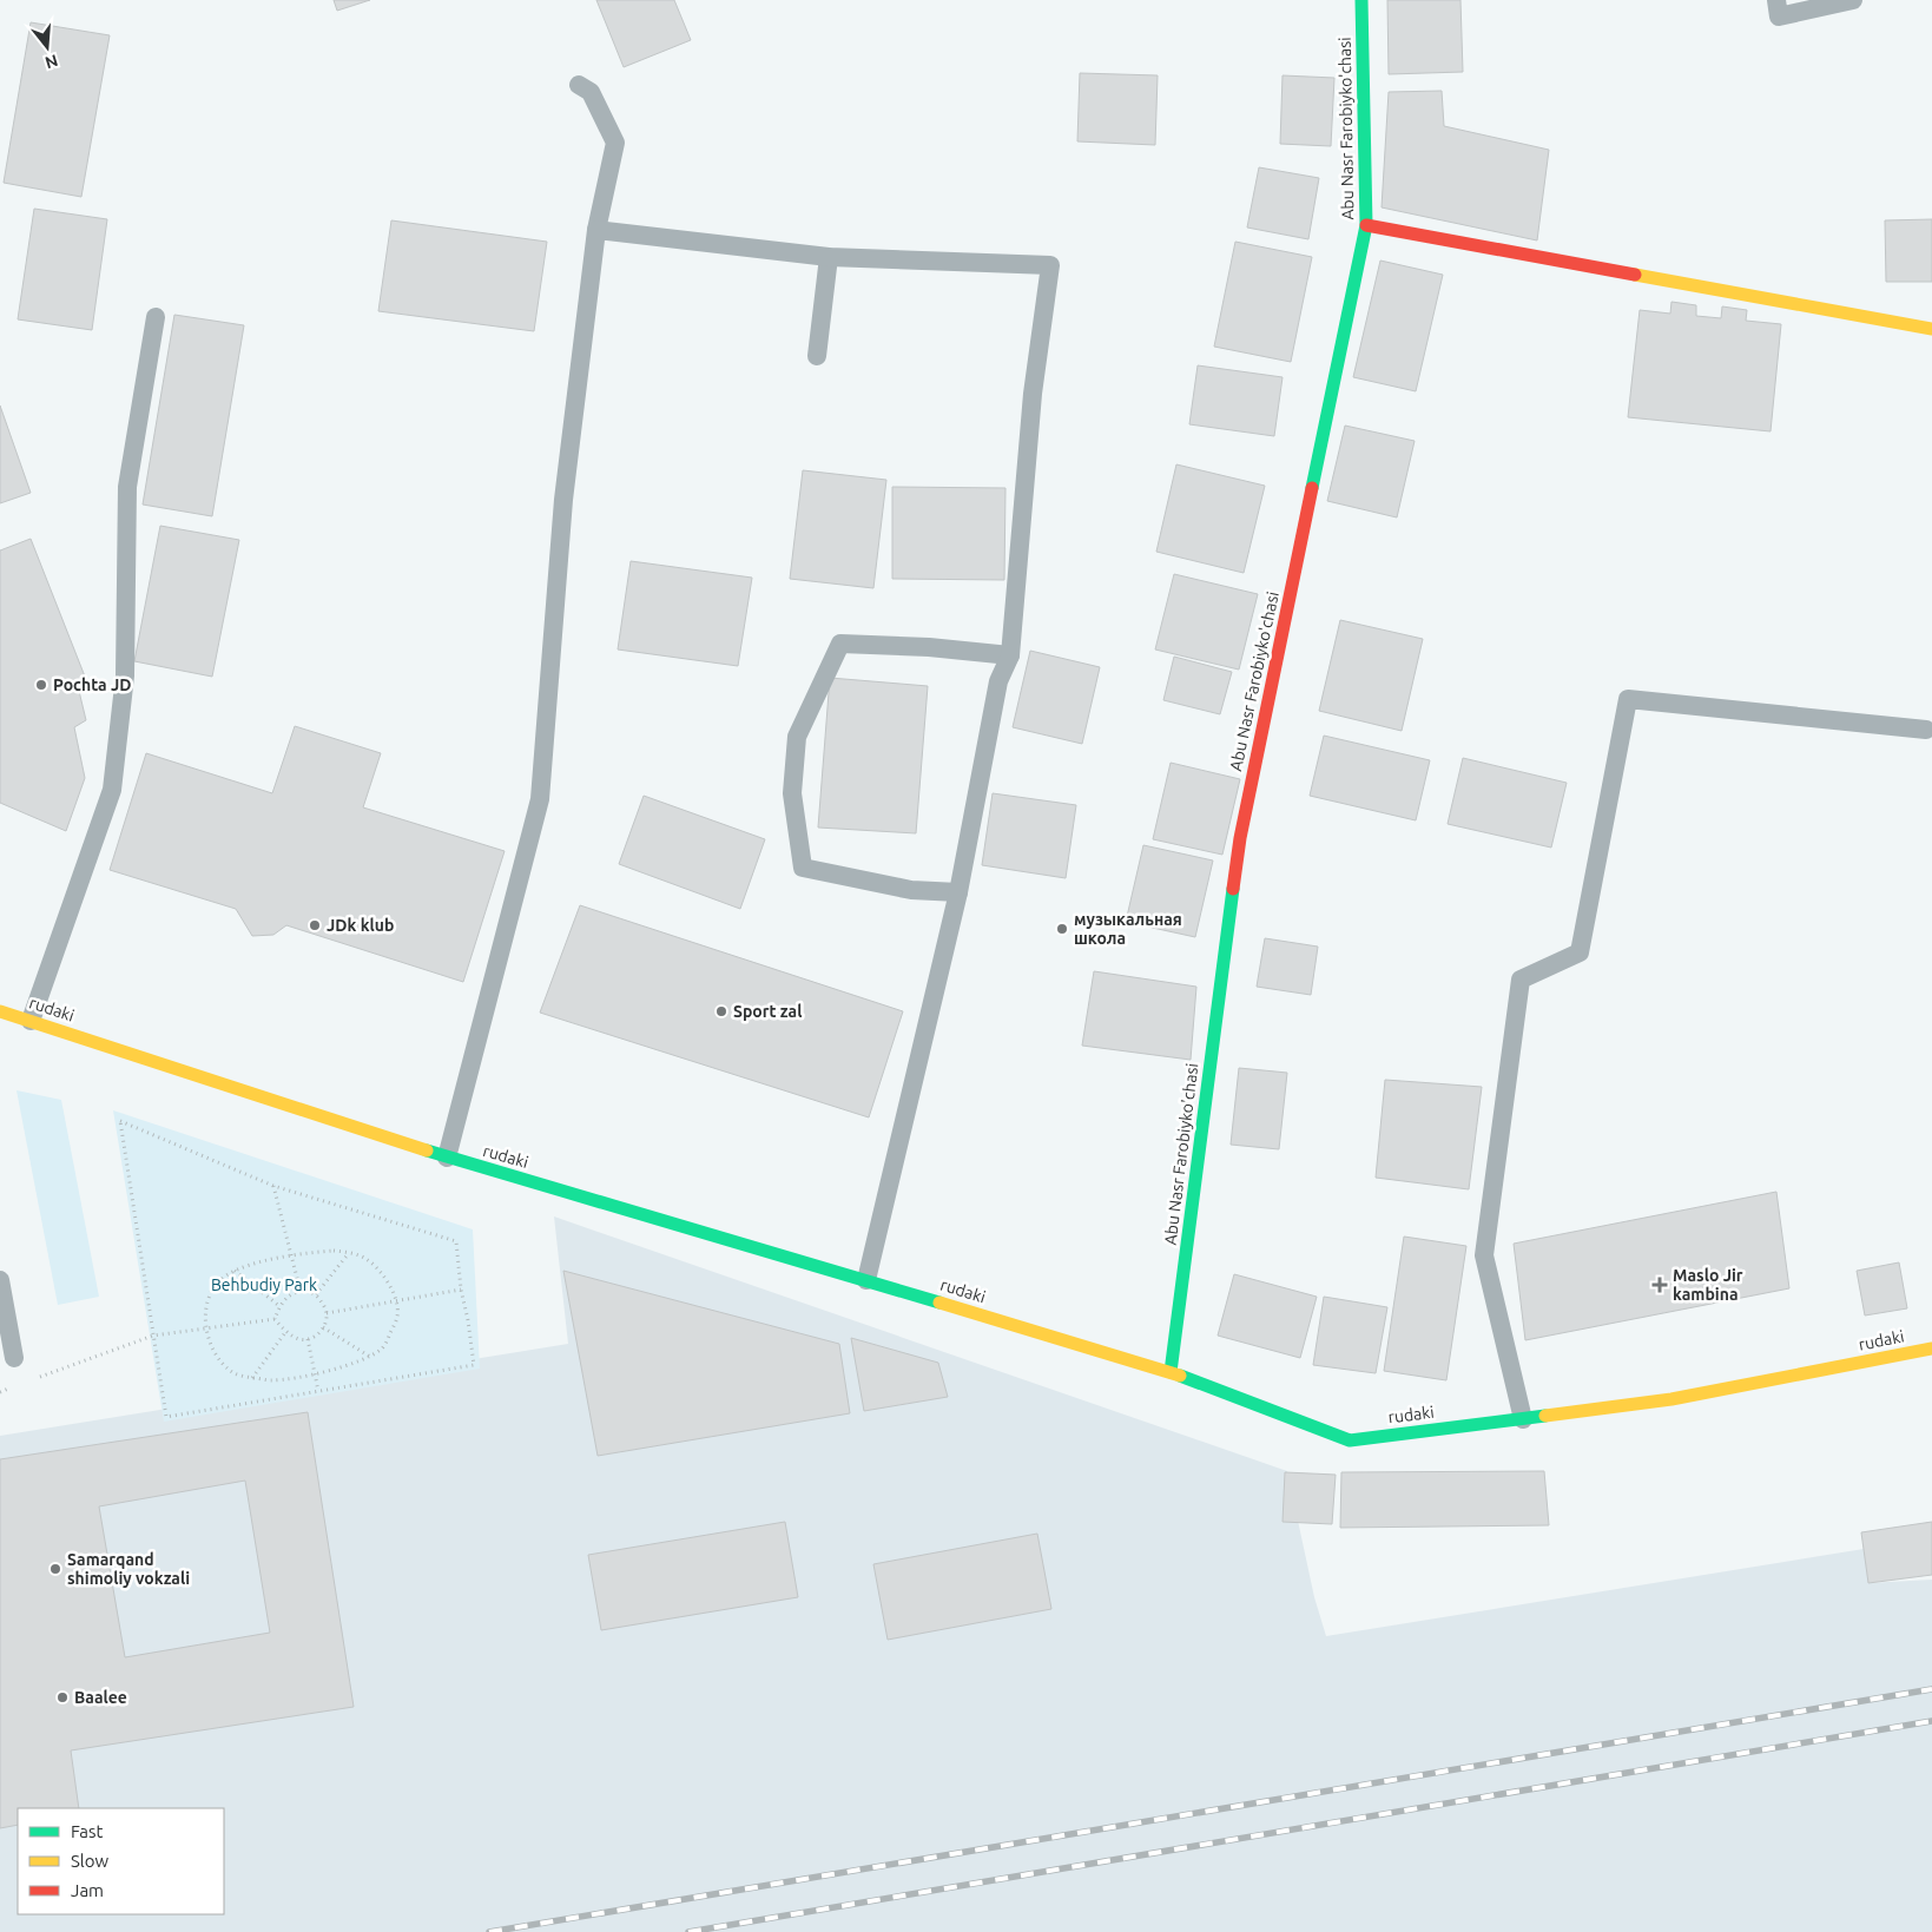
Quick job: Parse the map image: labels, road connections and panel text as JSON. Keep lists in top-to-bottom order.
{
  "streets": {
    "street": ["Abu Nasr Farobiyko'chasi", "rudaki"]
  },
  "crossings": [
    ["Abu Nasr Farobiyko'chasi", "rudaki"]
  ],
  "parks": ["Behbudiy Park"],
  "places": {
    "other": [
      "Pochta JD",
      "JDk klub",
      "музыкальная школа",
      "Sport zal",
      "Samarqand shimoliy vokzali",
      "Baalee"
    ],
    "health": ["Maslo Jir kambina"]
  },
  "legend": ["Fast", "Slow", "Jam"],
  "north": "bottom"
}
